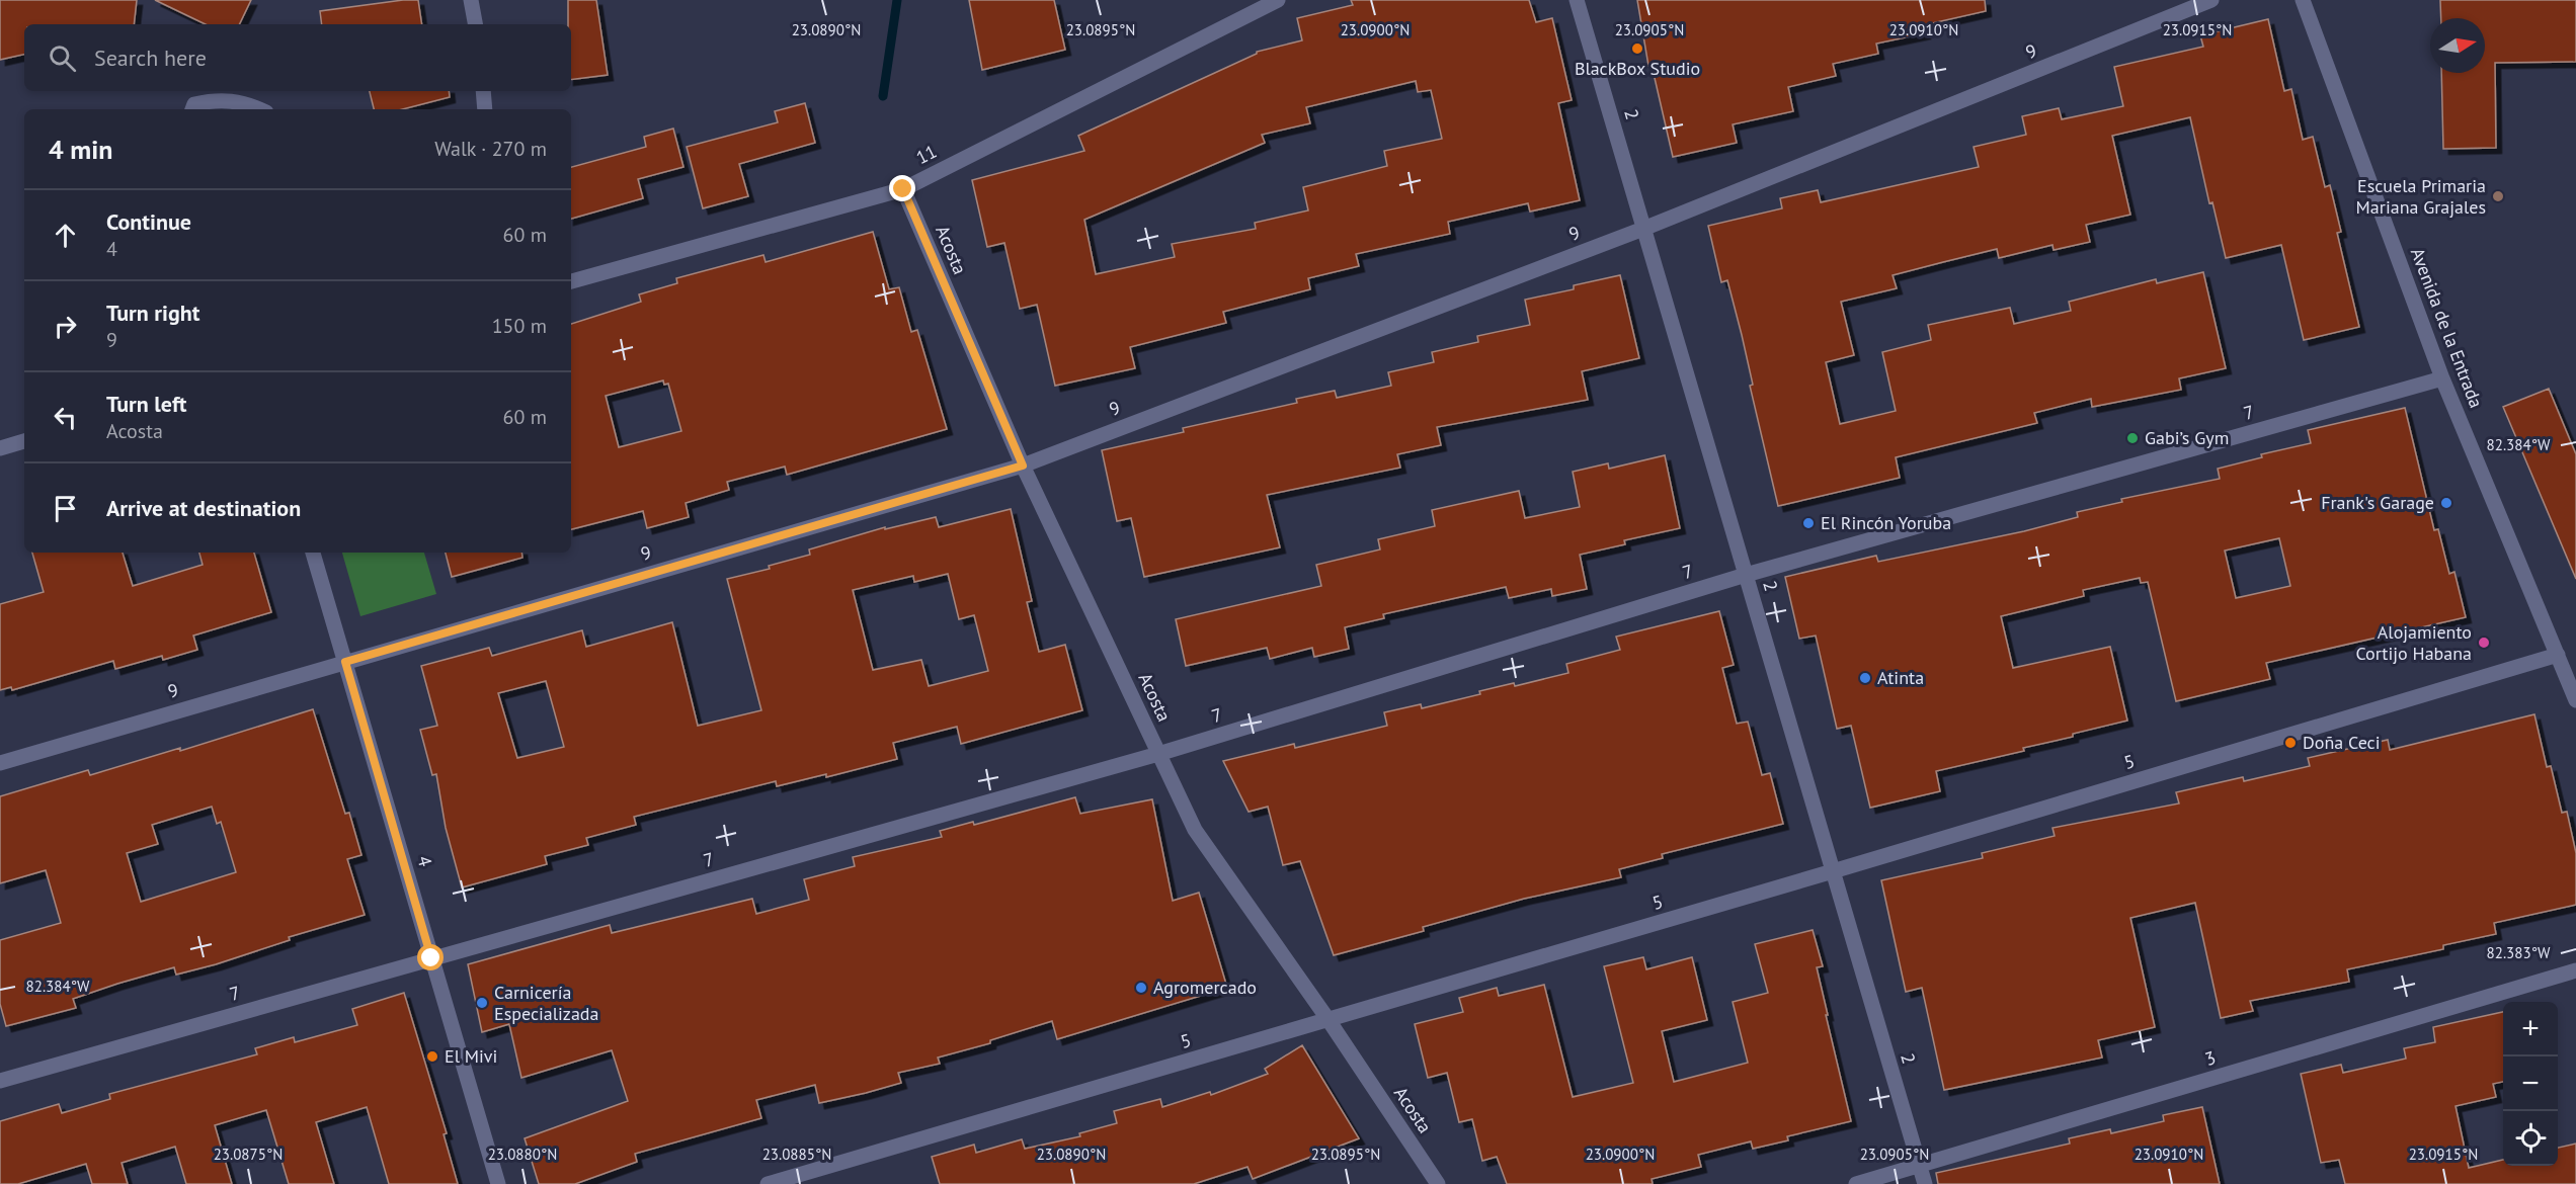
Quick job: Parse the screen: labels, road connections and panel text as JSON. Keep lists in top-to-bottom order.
{
  "streets": {
    "street": [
      "9",
      "2",
      "11",
      "Acosta",
      "Avenida de la Entrada",
      "7",
      "5",
      "4",
      "3"
    ]
  },
  "crossings": [
    ["9", "2"],
    ["9", "Acosta"],
    ["9", "4"],
    ["2", "7"],
    ["2", "5"],
    ["2", "3"],
    ["11", "Acosta"],
    ["Acosta", "7"],
    ["Acosta", "5"],
    ["Avenida de la Entrada", "7"],
    ["Avenida de la Entrada", "5"],
    ["7", "4"]
  ],
  "places": [
    "BlackBox Studio",
    "Escuela Primaria Mariana Grajales",
    "Gabi’s Gym",
    "Frank's Garage",
    "El Rincón Yoruba",
    "Alojamiento Cortijo Habana",
    "Atinta",
    "Doña Ceci",
    "Agromercado",
    "Carnicería Especializada",
    "El Mivi"
  ],
  "north": "right",
  "page": {
    "search": "Search here",
    "heading": ["4 min", "Walk · 270 m"],
    "list": [
      ["Continue", "4", "60 m"],
      ["Turn right", "9", "150 m"],
      ["Turn left", "Acosta", "60 m"],
      "Arrive at destination"
    ],
    "map_buttons": ["+", "−"]
  },
  "coordinates": [
    "23.0890°N",
    "23.0895°N",
    "23.0900°N",
    "23.0905°N",
    "23.0910°N",
    "23.0915°N",
    "82.384°W",
    "82.383°W",
    "23.0875°N",
    "23.0880°N",
    "23.0885°N"
  ]
}
